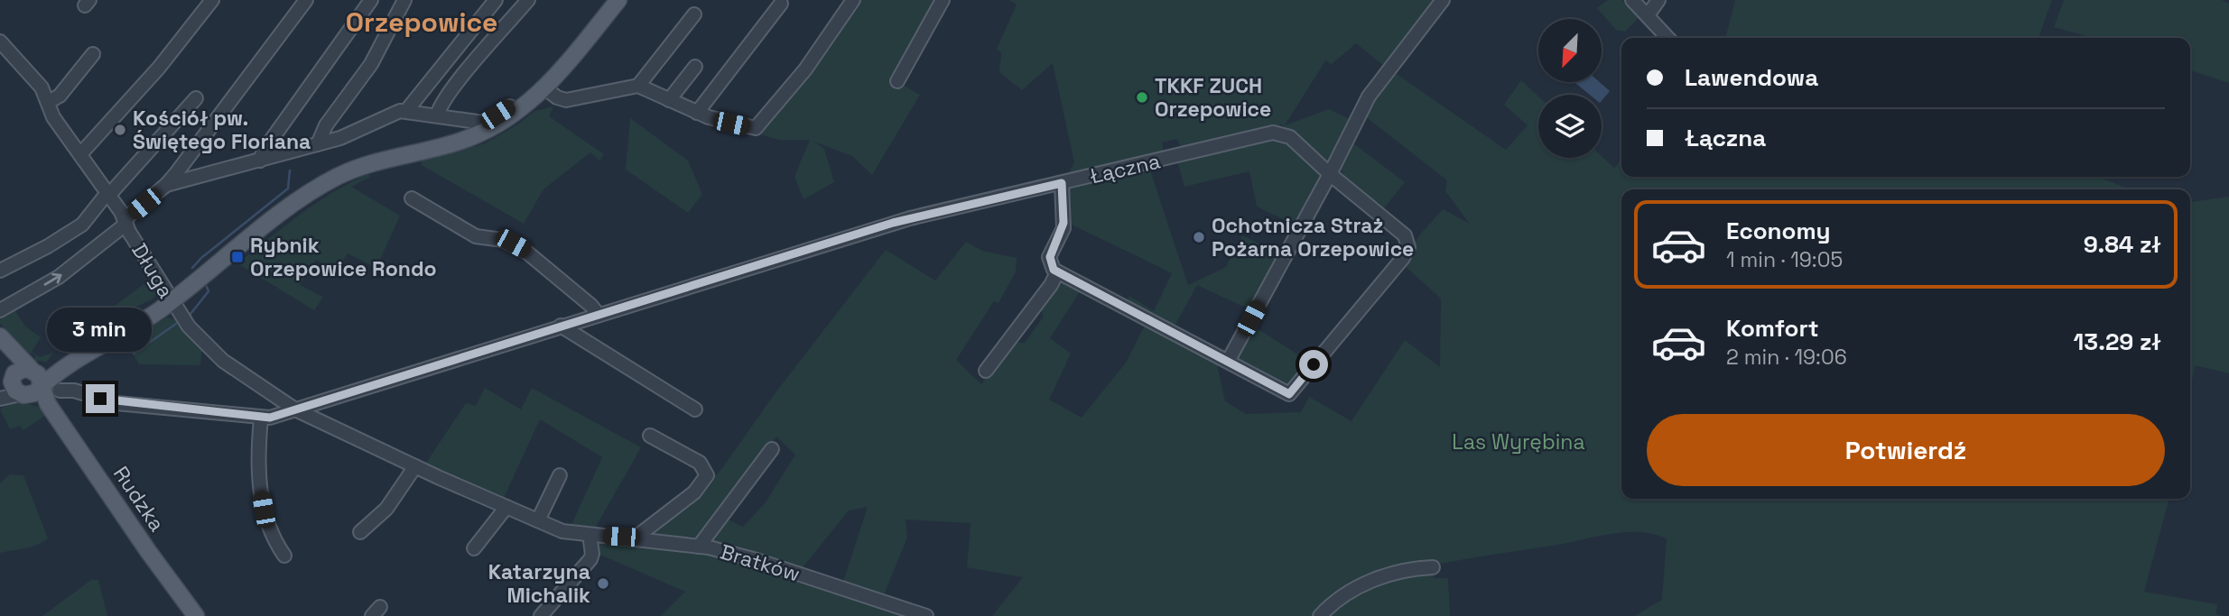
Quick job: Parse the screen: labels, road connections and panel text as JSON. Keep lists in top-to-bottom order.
{
  "streets": {
    "main road": ["Rudzka"],
    "street": ["Łączna", "Długa", "Bratków"]
  },
  "crossings": [
    ["Łączna", "Długa"],
    ["Łączna", "Bratków"],
    ["Długa", "Bratków"]
  ],
  "districts": ["Orzepowice"],
  "parks": ["Las Wyrębina"],
  "places": {
    "other": [
      "TKKF ZUCH Orzepowice",
      "Kościół pw. Świętego Floriana",
      "Ochotnicza Straż Pożarna Orzepowice",
      "Katarzyna Michalik"
    ],
    "transit": ["Rybnik Orzepowice Rondo"]
  },
  "north": "bottom left",
  "page": {
    "banner": ["Lawendowa", "Łączna"],
    "list": [
      {
        "name": "Economy",
        "note": "1 min · 19:05",
        "value": "9.84 zł"
      },
      {
        "name": "Komfort",
        "note": "2 min · 19:06",
        "value": "13.29 zł"
      }
    ],
    "bubble": "3 min",
    "buttons": "Potwierdź"
  }
}
